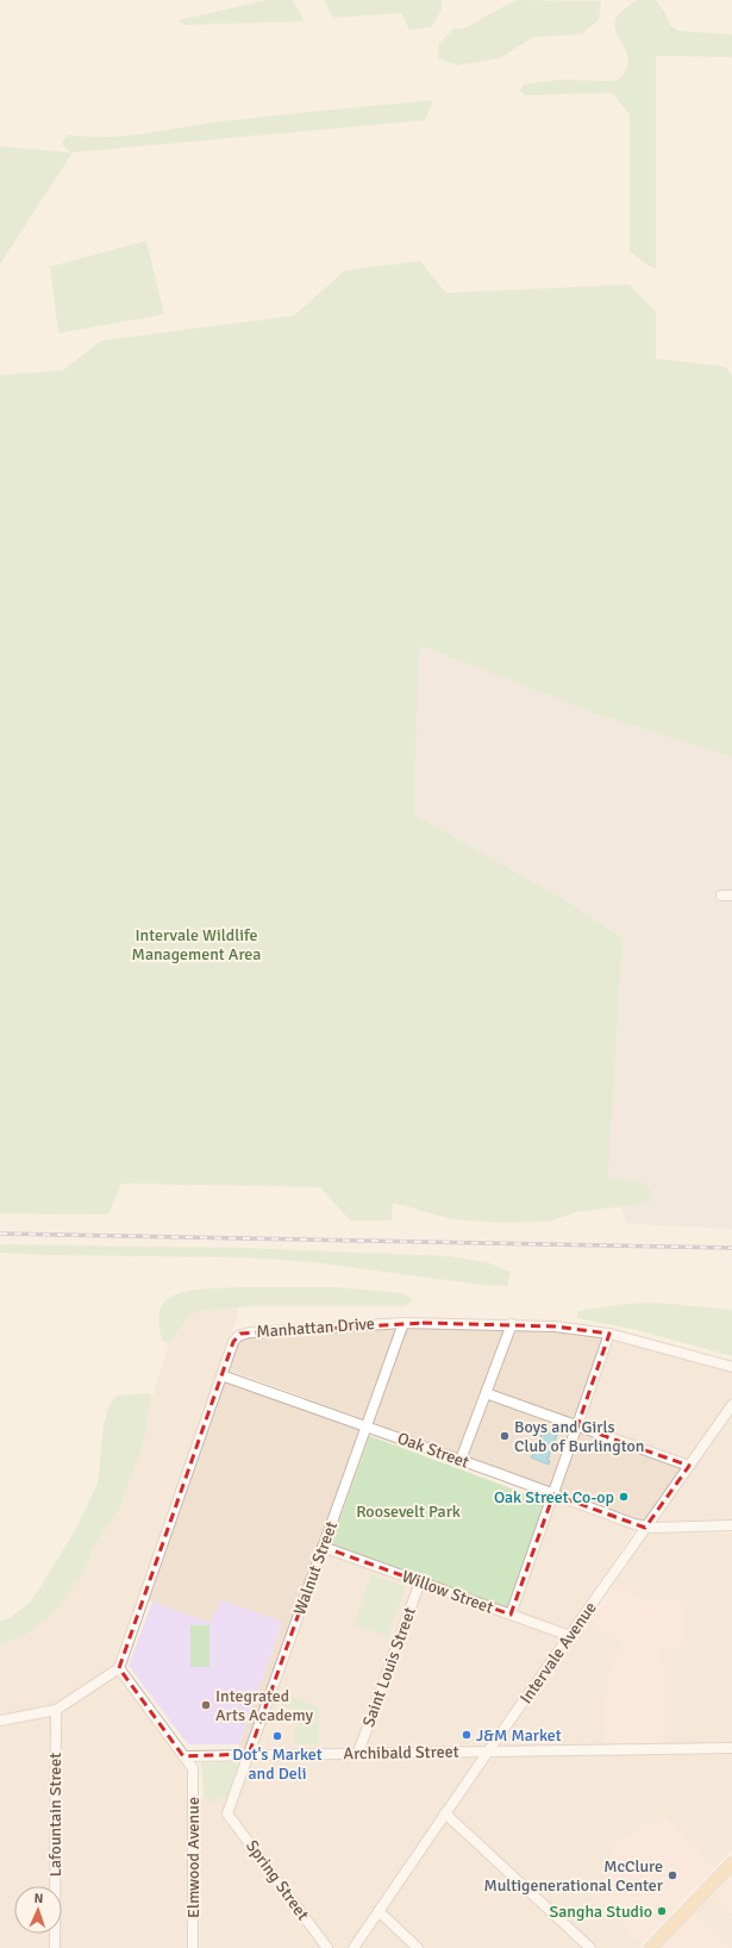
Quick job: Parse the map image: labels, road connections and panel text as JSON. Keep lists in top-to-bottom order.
{
  "streets": {
    "street": [
      "Manhattan Drive",
      "Oak Street",
      "Walnut Street",
      "Willow Street",
      "Intervale Avenue",
      "Saint Louis Street",
      "Archibald Street",
      "Lafountain Street",
      "Elmwood Avenue",
      "Spring Street"
    ]
  },
  "crossings": [
    ["Manhattan Drive", "Oak Street"],
    ["Manhattan Drive", "Walnut Street"],
    ["Oak Street", "Walnut Street"],
    ["Oak Street", "Intervale Avenue"],
    ["Walnut Street", "Willow Street"],
    ["Walnut Street", "Archibald Street"],
    ["Walnut Street", "Spring Street"],
    ["Willow Street", "Intervale Avenue"],
    ["Willow Street", "Saint Louis Street"],
    ["Intervale Avenue", "Archibald Street"],
    ["Saint Louis Street", "Archibald Street"],
    ["Archibald Street", "Elmwood Avenue"]
  ],
  "parks": ["Intervale Wildlife Management Area", "Roosevelt Park"],
  "places": [
    "Boys and Girls Club of Burlington",
    "Oak Street Co-op",
    "Integrated Arts Academy",
    "J&M Market",
    "Dot's Market and Deli",
    "McClure Multigenerational Center",
    "Sangha Studio"
  ],
  "north": "top"
}
